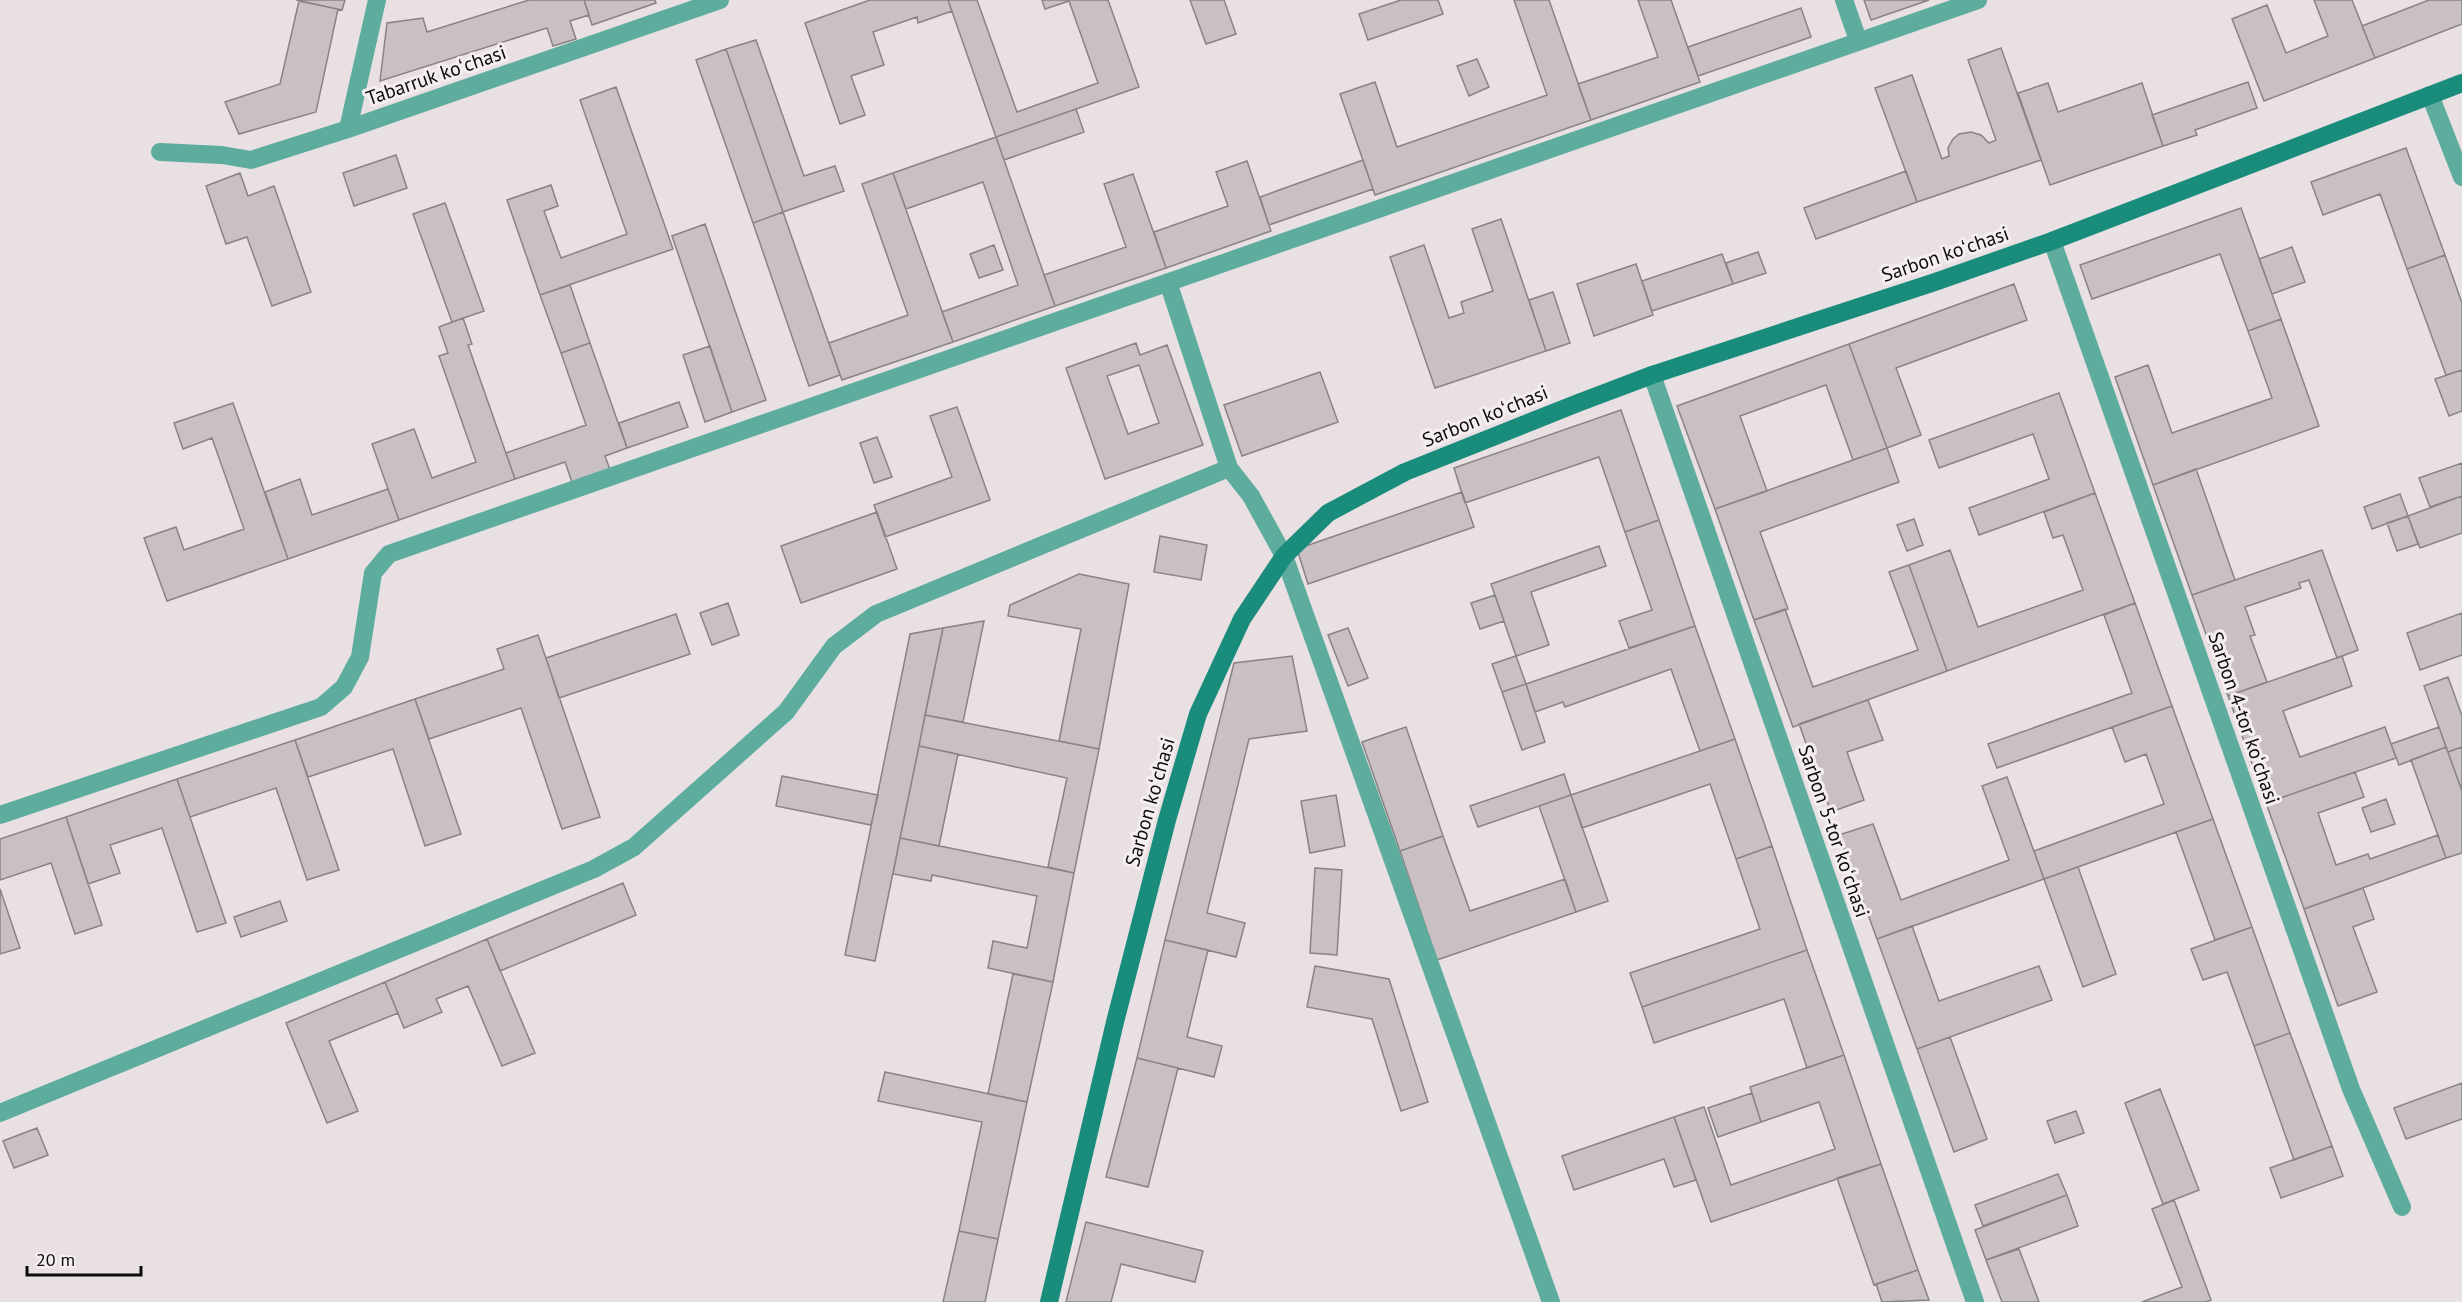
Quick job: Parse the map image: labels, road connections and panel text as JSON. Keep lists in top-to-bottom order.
{
  "streets": {
    "street": [
      "Tabarruk koʻchasi",
      "Sarbon koʻchasi",
      "Sarbon 4-tor koʻchasi",
      "Sarbon 5-tor koʻchasi"
    ]
  },
  "crossings": [
    ["Sarbon koʻchasi", "Sarbon 4-tor koʻchasi"],
    ["Sarbon koʻchasi", "Sarbon 5-tor koʻchasi"]
  ],
  "scale_bar": "20 m"
}
